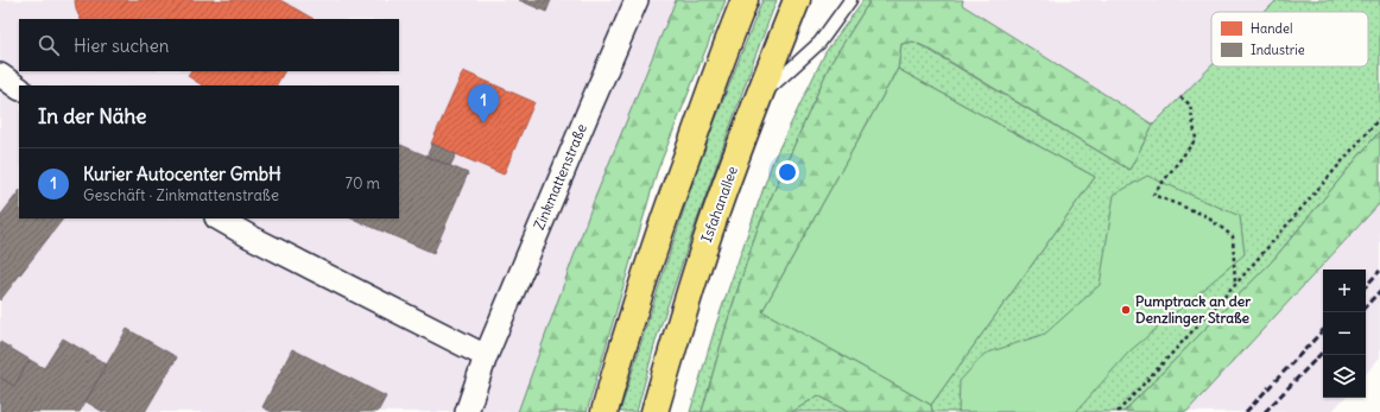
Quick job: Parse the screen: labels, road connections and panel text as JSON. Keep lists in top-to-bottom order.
{
  "streets": {
    "highway": ["Isfahanallee"],
    "street": ["Zinkmattenstraße"]
  },
  "places": ["Pumptrack an der Denzlinger Straße"],
  "legend": ["Handel", "Industrie"],
  "page": {
    "search": "Hier suchen",
    "pins": "1",
    "heading": "In der Nähe",
    "list": [
      {
        "mark": "1",
        "name": "Kurier Autocenter GmbH",
        "note": "Geschäft · Zinkmattenstraße",
        "value": "70 m"
      }
    ],
    "map_buttons": ["+", "−"]
  }
}
